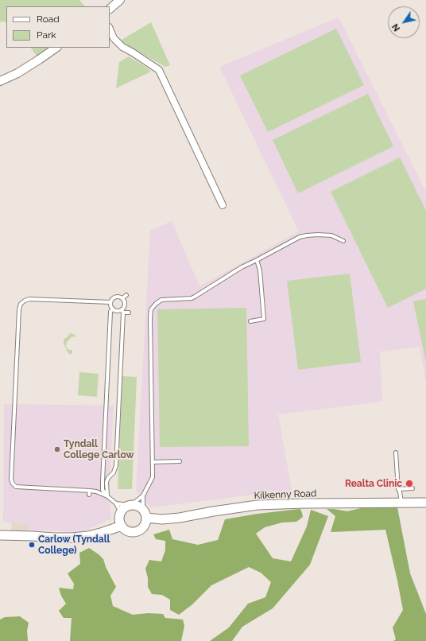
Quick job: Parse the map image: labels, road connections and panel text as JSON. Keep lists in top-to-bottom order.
{
  "streets": {
    "main road": ["Kilkenny Road"]
  },
  "places": ["Tyndall College Carlow", "Realta Clinic", "Carlow (Tyndall College)"],
  "legend": ["Road", "Park"],
  "north": "bottom left"
}
